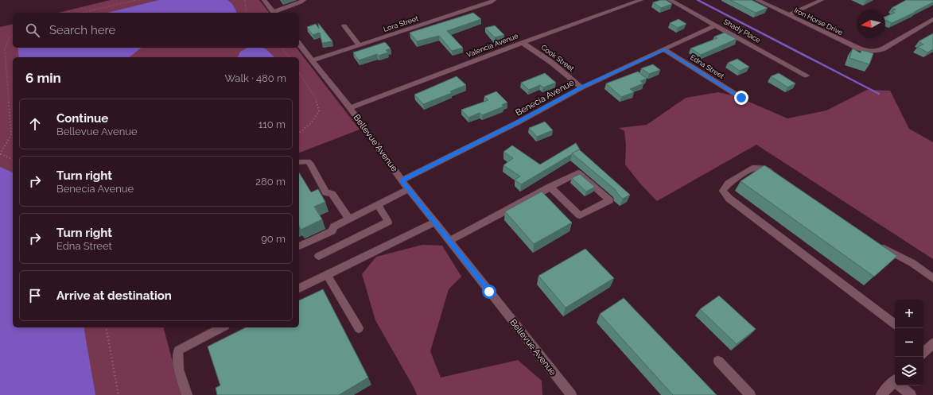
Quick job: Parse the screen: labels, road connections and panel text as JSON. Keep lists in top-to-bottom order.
{
  "streets": {
    "street": [
      "Iron Horse Drive",
      "Lora Street",
      "Shady Place",
      "Valencia Avenue",
      "Cook Street",
      "Edna Street",
      "Benecia Avenue",
      "Bellevue Avenue"
    ]
  },
  "crossings": [
    ["Lora Street", "Bellevue Avenue"],
    ["Shady Place", "Benecia Avenue"],
    ["Valencia Avenue", "Cook Street"],
    ["Valencia Avenue", "Bellevue Avenue"],
    ["Cook Street", "Benecia Avenue"],
    ["Edna Street", "Benecia Avenue"],
    ["Benecia Avenue", "Bellevue Avenue"]
  ],
  "north": "left",
  "page": {
    "search": "Search here",
    "heading": ["6 min", "Walk · 480 m"],
    "list": [
      ["Continue", "Bellevue Avenue", "110 m"],
      ["Turn right", "Benecia Avenue", "280 m"],
      ["Turn right", "Edna Street", "90 m"],
      "Arrive at destination"
    ],
    "map_buttons": ["+", "−"]
  }
}
